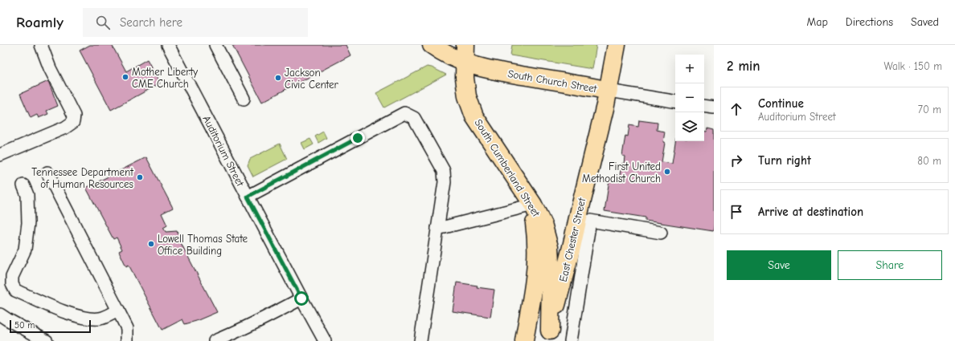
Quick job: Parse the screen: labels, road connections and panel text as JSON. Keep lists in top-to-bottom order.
{
  "streets": {
    "highway": ["South Church Street", "South Cumberland Street", "East Chester Street"],
    "street": ["Auditorium Street"]
  },
  "crossings": [
    ["South Church Street", "South Cumberland Street"],
    ["South Church Street", "East Chester Street"],
    ["South Cumberland Street", "East Chester Street"]
  ],
  "places": [
    "Mother Liberty CME Church",
    "Jackson Civic Center",
    "First United Methodist Church",
    "Tennessee Department of Human Resources",
    "Lowell Thomas State Office Building"
  ],
  "scale_bar": "50 m",
  "page": {
    "header": "Roamly",
    "search": "Search here",
    "nav": ["Map", "Directions", "Saved"],
    "heading": ["2 min", "Walk · 150 m"],
    "map_buttons": ["+", "−"],
    "list": [
      ["Continue", "Auditorium Street", "70 m"],
      ["Turn right", "80 m"],
      "Arrive at destination"
    ],
    "buttons": ["Save", "Share"],
    "scale": "50 m"
  }
}
